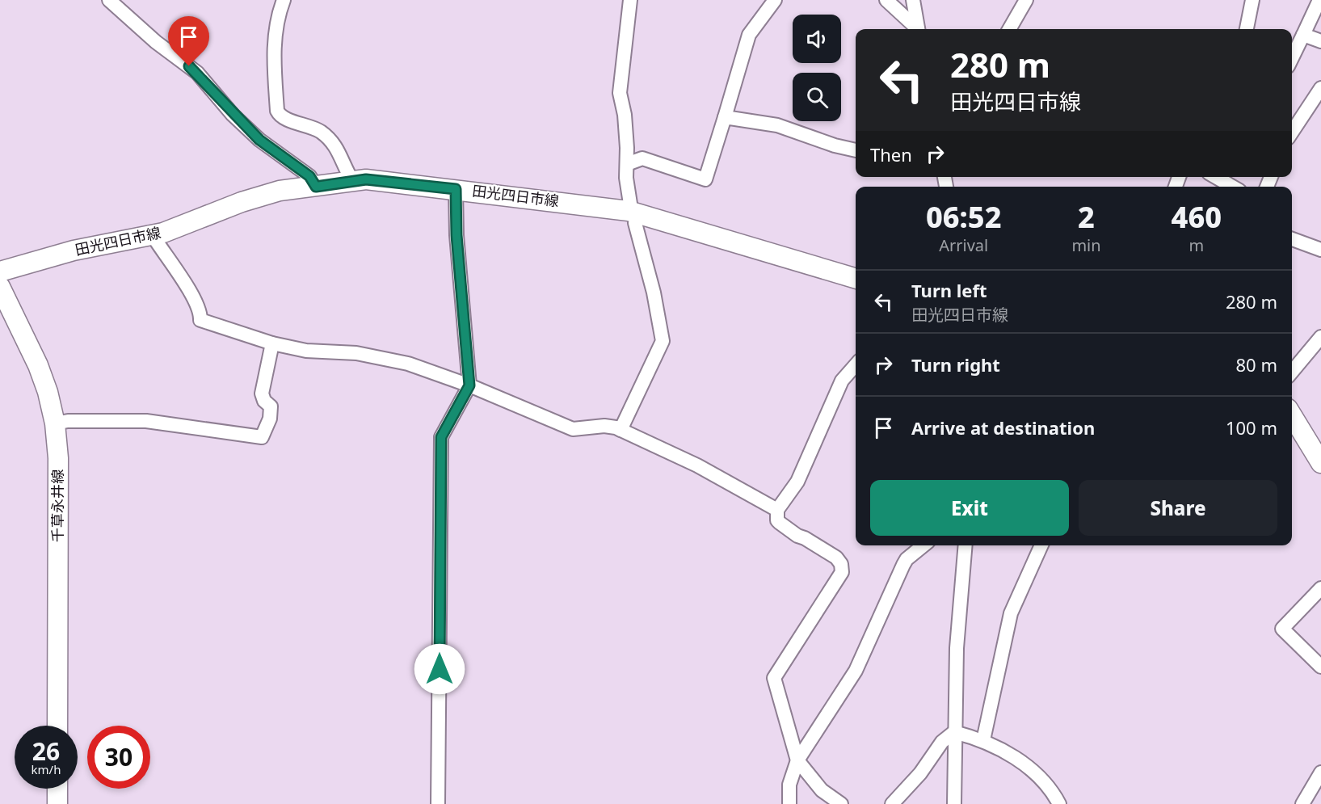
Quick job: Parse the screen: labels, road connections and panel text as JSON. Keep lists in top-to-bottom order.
{
  "streets": {
    "main road": ["田光四日市線", "千草永井線"]
  },
  "page": {
    "turn": ["280 m", "田光四日市線"],
    "then": "Then",
    "eta": [
      "06:52",
      "Arrival",
      "2",
      "min",
      "460",
      "m"
    ],
    "list": [
      {
        "name": "Turn left",
        "note": "田光四日市線",
        "value": "280 m"
      },
      {
        "name": "Turn right",
        "value": "80 m"
      },
      {
        "name": "Arrive at destination",
        "value": "100 m"
      }
    ],
    "buttons": ["Exit", "Share"],
    "speed": "26 km/h",
    "limit": "30"
  }
}
